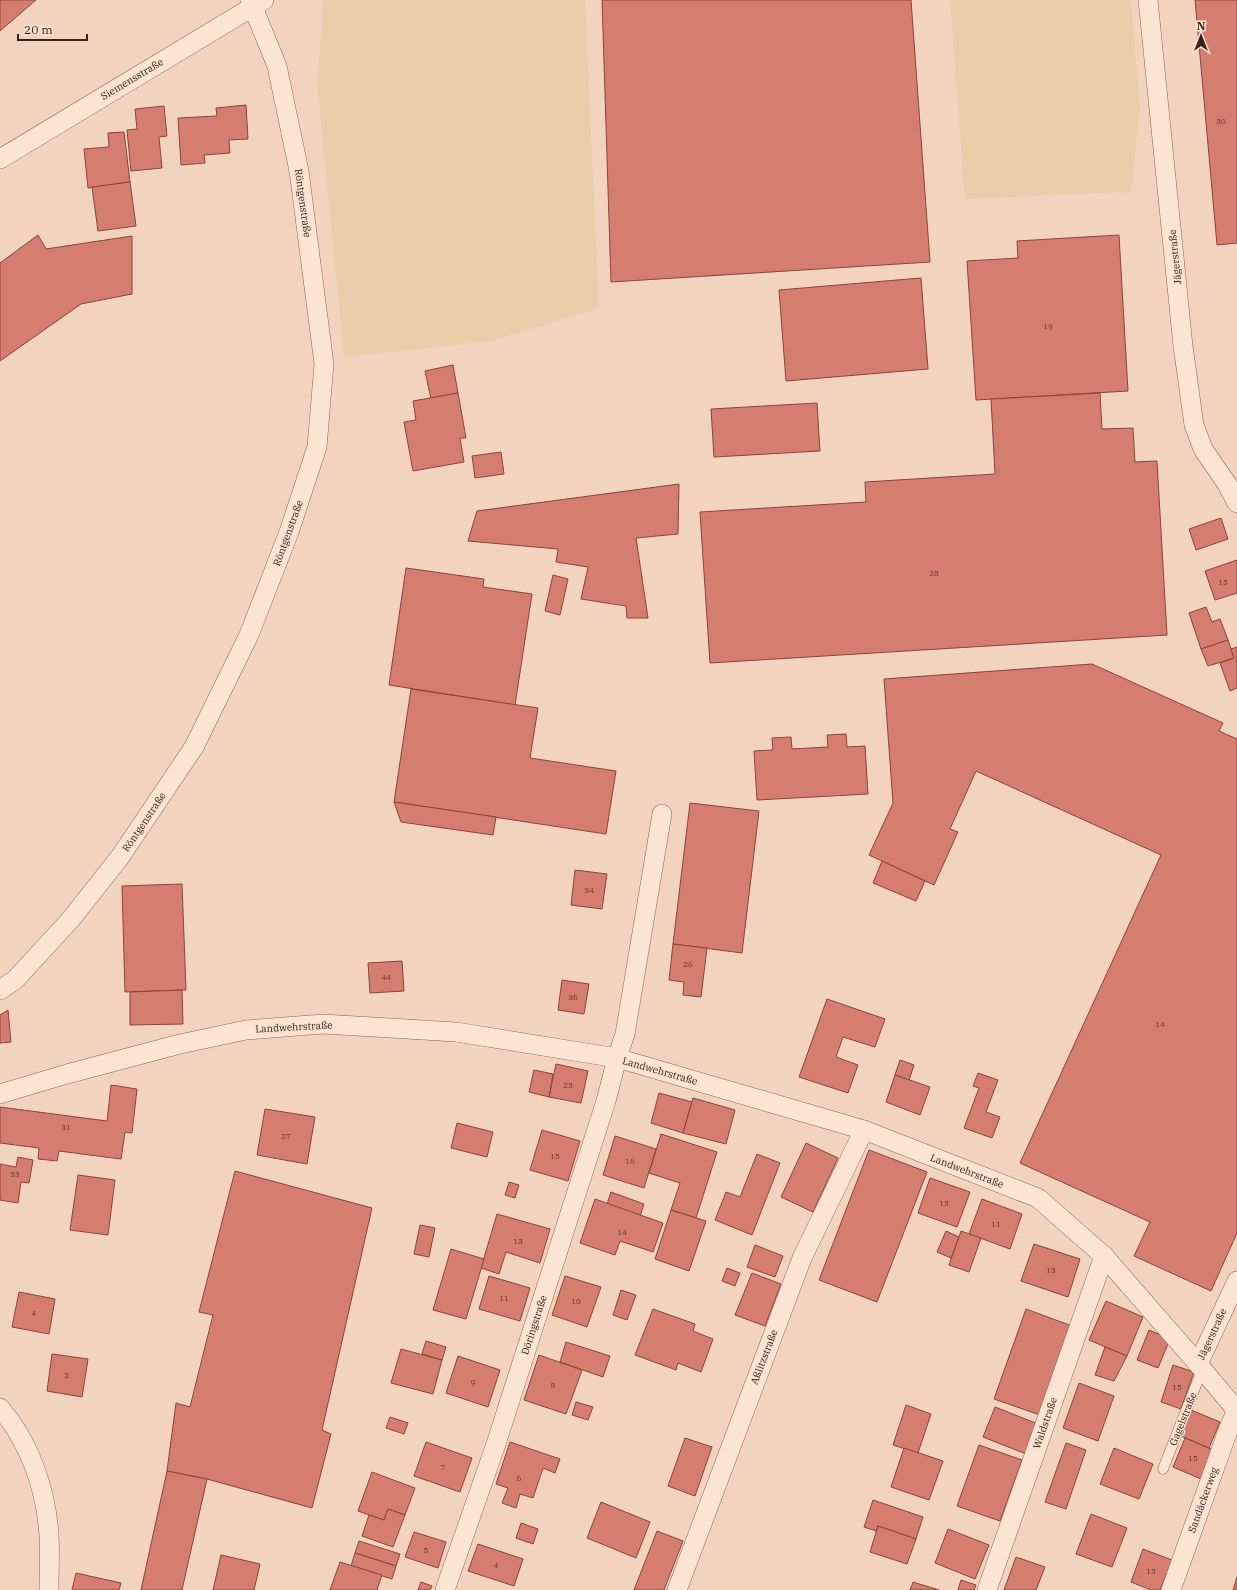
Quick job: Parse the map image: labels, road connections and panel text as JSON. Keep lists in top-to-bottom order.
{
  "streets": {
    "street": [
      "Siemensstraße",
      "Röntgenstraße",
      "Jägerstraße",
      "Landwehrstraße",
      "Döringstraße",
      "Aßlitzstraße",
      "Waldstraße",
      "Sandäckerweg"
    ],
    "lane": ["Gagelstraße"]
  },
  "crossings": [
    ["Siemensstraße", "Röntgenstraße"],
    ["Jägerstraße", "Landwehrstraße"],
    ["Jägerstraße", "Gagelstraße"],
    ["Landwehrstraße", "Döringstraße"],
    ["Landwehrstraße", "Aßlitzstraße"],
    ["Landwehrstraße", "Gagelstraße"],
    ["Landwehrstraße", "Waldstraße"],
    ["Landwehrstraße", "Sandäckerweg"]
  ],
  "house_numbers": [
    "30",
    "19",
    "28",
    "15",
    "34",
    "26",
    "44",
    "36",
    "14",
    "23",
    "31",
    "27",
    "15",
    "16",
    "33",
    "13",
    "11",
    "14",
    "13",
    "13",
    "11",
    "10",
    "4",
    "2",
    "9",
    "8",
    "15",
    "15",
    "7",
    "6",
    "5",
    "4",
    "13"
  ],
  "scale_bar": "20 m",
  "north": "top"
}
